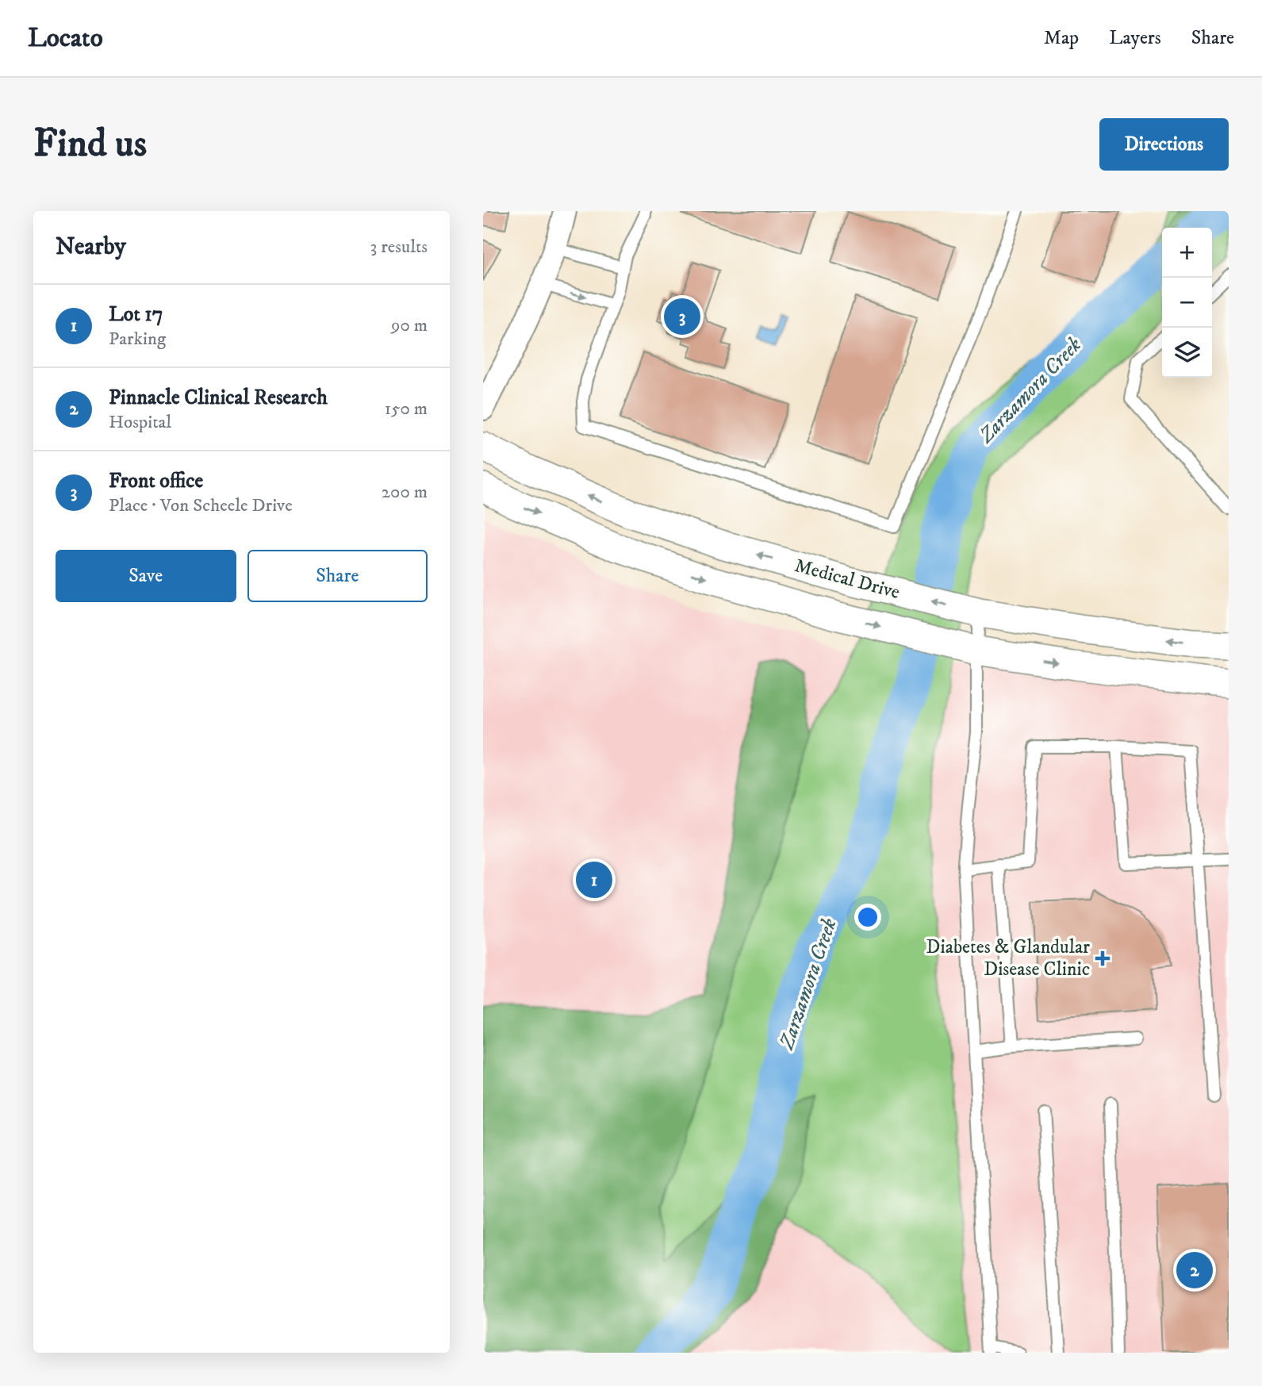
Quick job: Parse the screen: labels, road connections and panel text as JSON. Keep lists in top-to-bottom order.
{
  "streets": {
    "street": ["Medical Drive"]
  },
  "water": ["Zarzamora Creek"],
  "places": {
    "health": ["Diabetes & Glandular Disease Clinic"]
  },
  "page": {
    "header": "Locato",
    "nav": ["Map", "Layers", "Share"],
    "buttons": [
      "Directions",
      ["Save", "Share"]
    ],
    "title": "Find us",
    "heading": ["Nearby", "3 results"],
    "map_buttons": ["+", "−"],
    "list": [
      {
        "mark": "1",
        "name": "Lot 17",
        "note": "Parking",
        "value": "90 m"
      },
      {
        "mark": "2",
        "name": "Pinnacle Clinical Research",
        "note": "Hospital",
        "value": "150 m"
      },
      {
        "mark": "3",
        "name": "Front office",
        "note": "Place · Von Scheele Drive",
        "value": "200 m"
      }
    ],
    "pins": ["3", "1", "2"]
  }
}
